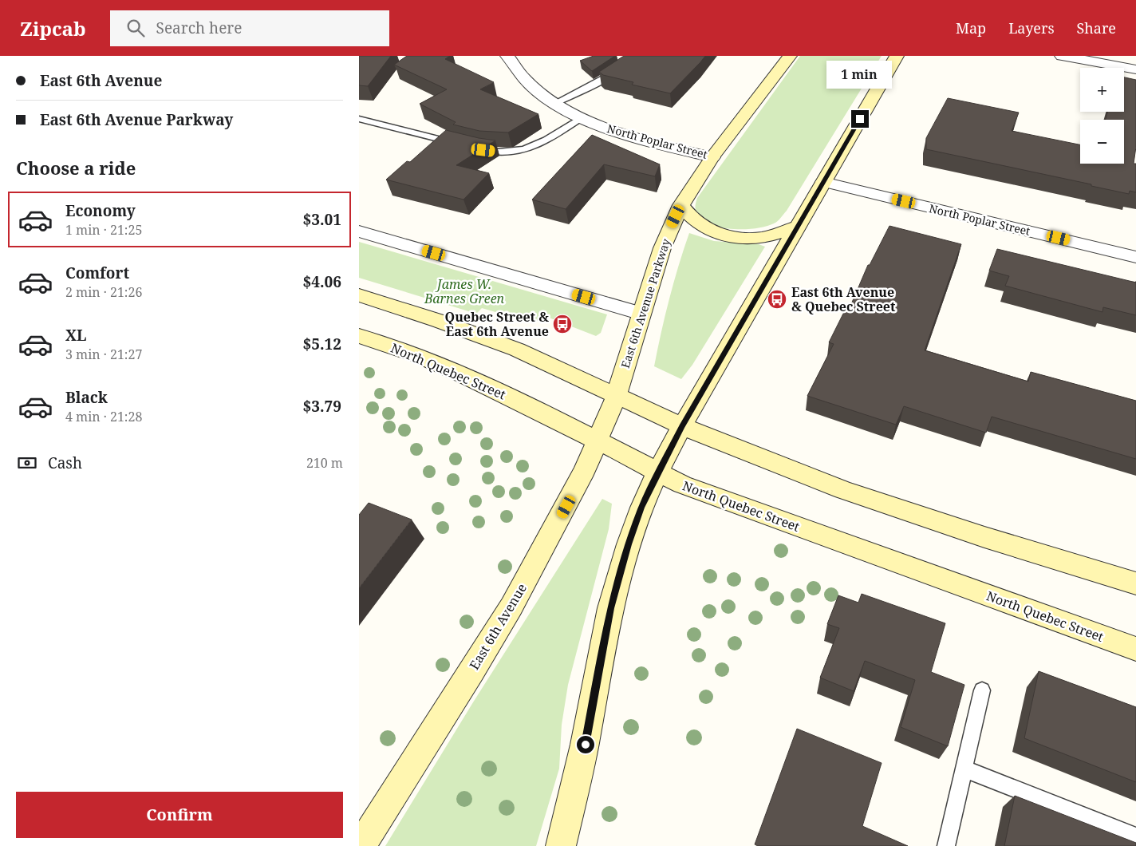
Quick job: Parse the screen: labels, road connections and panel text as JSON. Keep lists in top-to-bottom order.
{
  "streets": {
    "main road": ["East 6th Avenue Parkway", "North Quebec Street", "East 6th Avenue"],
    "street": ["North Poplar Street"]
  },
  "crossings": [
    ["North Poplar Street", "East 6th Avenue Parkway"],
    ["East 6th Avenue Parkway", "East 6th Avenue"],
    ["North Quebec Street", "East 6th Avenue"]
  ],
  "parks": ["James W. Barnes Green"],
  "places": {
    "bus stop": ["East 6th Avenue & Quebec Street", "Quebec Street & East 6th Avenue"]
  },
  "page": {
    "header": "Zipcab",
    "search": "Search here",
    "nav": ["Map", "Layers", "Share"],
    "banner": ["East 6th Avenue", "East 6th Avenue Parkway"],
    "bubble": "1 min",
    "map_buttons": ["+", "−"],
    "heading": "Choose a ride",
    "list": [
      {
        "name": "Economy",
        "note": "1 min · 21:25",
        "value": "$3.01"
      },
      {
        "name": "Comfort",
        "note": "2 min · 21:26",
        "value": "$4.06"
      },
      {
        "name": "XL",
        "note": "3 min · 21:27",
        "value": "$5.12"
      },
      {
        "name": "Black",
        "note": "4 min · 21:28",
        "value": "$3.79"
      }
    ],
    "pay": ["Cash", "210 m"],
    "buttons": "Confirm"
  }
}
